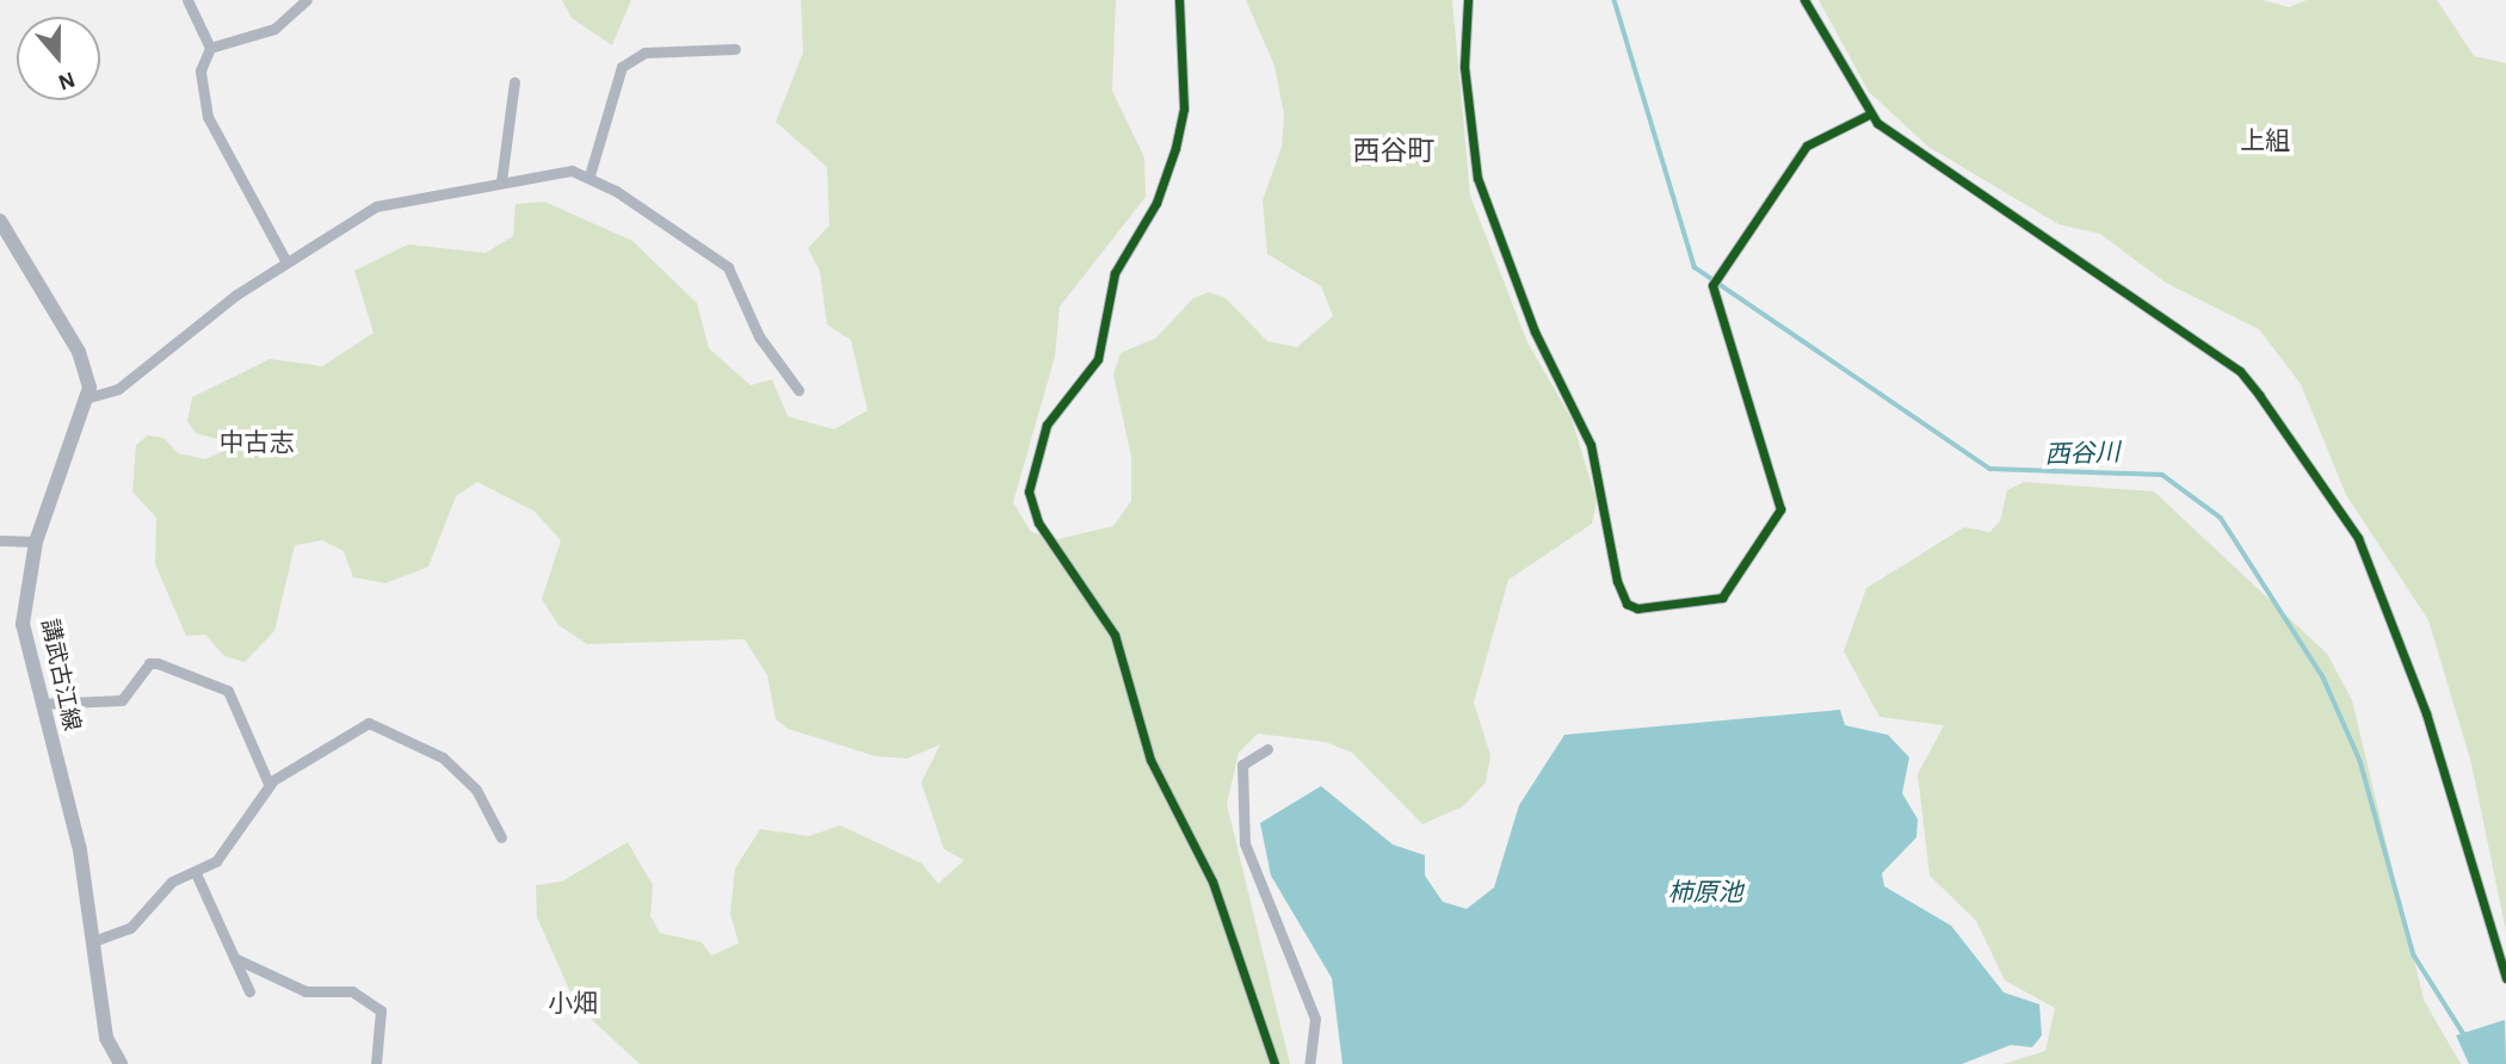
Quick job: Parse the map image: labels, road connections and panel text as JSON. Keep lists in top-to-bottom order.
{
  "streets": {
    "main road": ["講武古江線"]
  },
  "districts": [
    "上組",
    "西谷町",
    "中古志",
    "小畑"
  ],
  "water": ["西谷川", "柿原池"],
  "north": "bottom"
}
